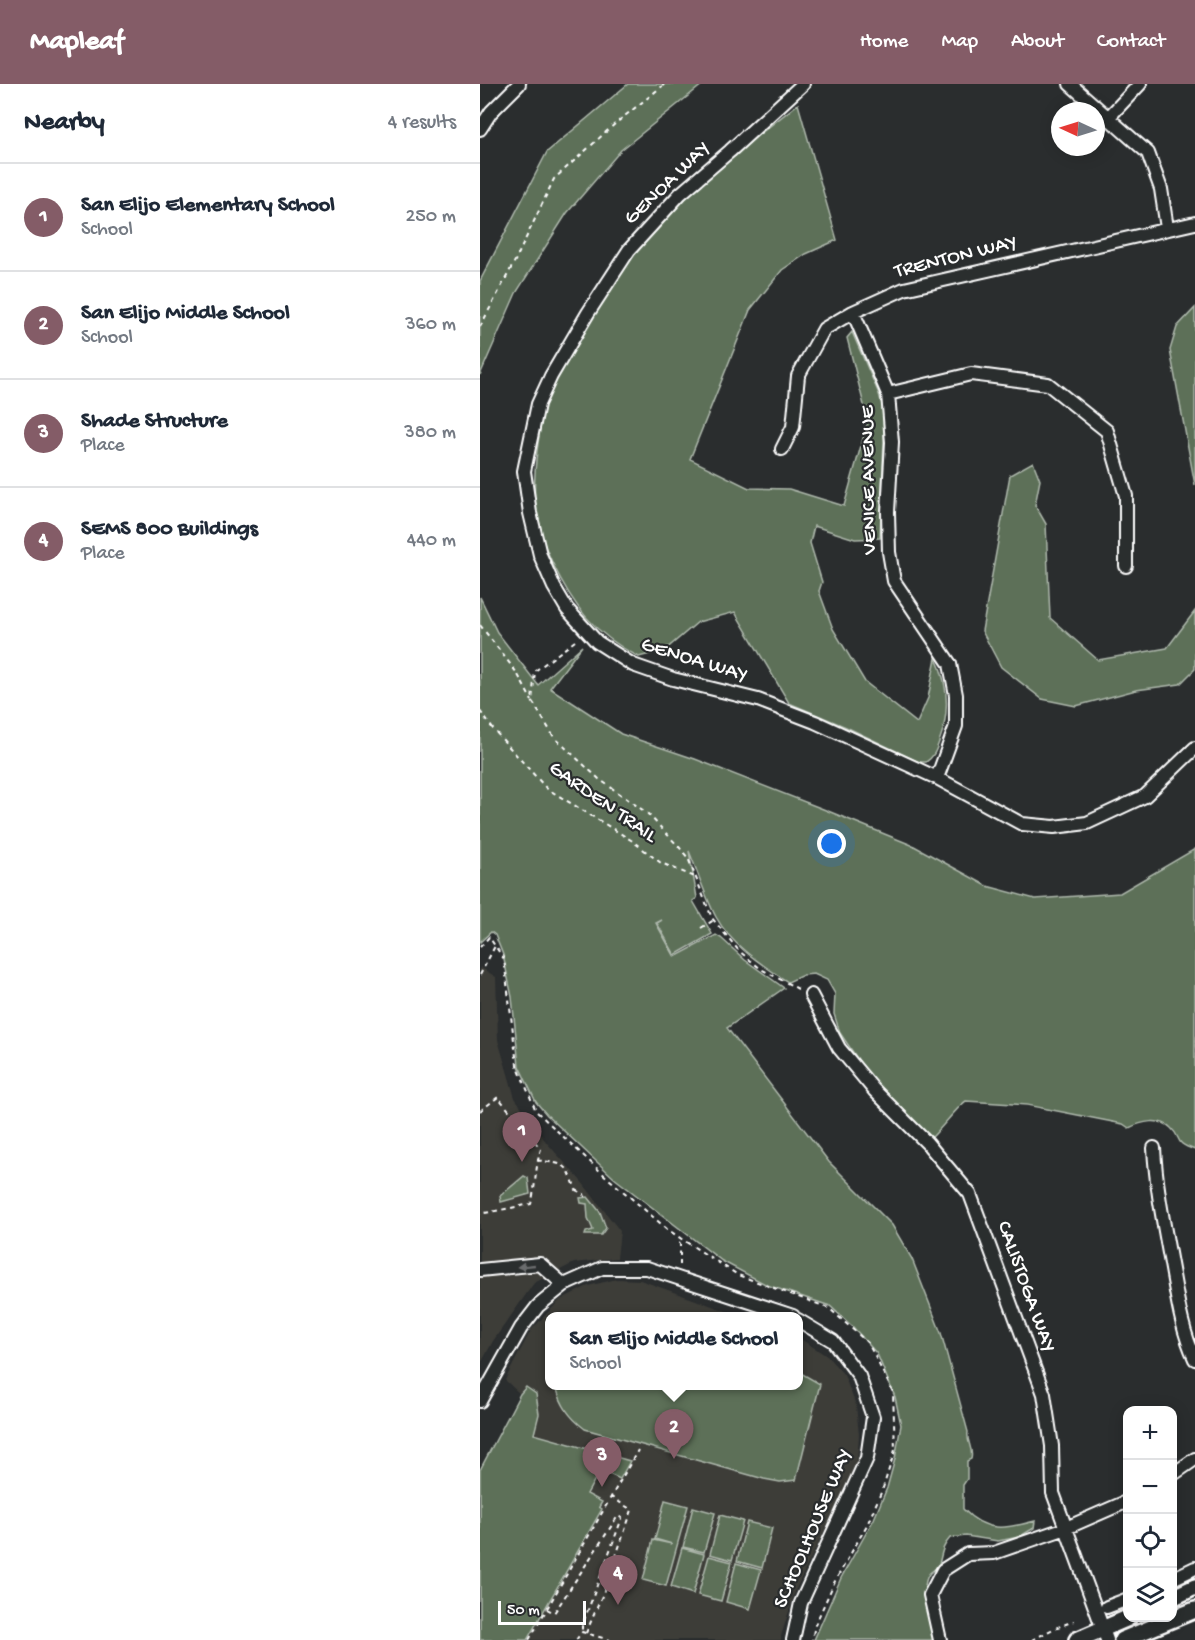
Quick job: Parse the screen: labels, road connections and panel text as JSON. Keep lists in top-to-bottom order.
{
  "streets": {
    "street": [
      "GENOA WAY",
      "TRENTON WAY",
      "VENICE AVENUE",
      "CALISTOGA WAY",
      "SCHOOLHOUSE WAY"
    ],
    "path": ["GARDEN TRAIL"]
  },
  "crossings": [
    ["GENOA WAY", "VENICE AVENUE"],
    ["TRENTON WAY", "VENICE AVENUE"]
  ],
  "scale_bar": "50 m",
  "north": "left",
  "page": {
    "header": "Mapleaf",
    "nav": [
      "Home",
      "Map",
      "About",
      "Contact"
    ],
    "heading": ["Nearby", "4 results"],
    "list": [
      {
        "mark": "1",
        "name": "San Elijo Elementary School",
        "note": "School",
        "value": "250 m"
      },
      {
        "mark": "2",
        "name": "San Elijo Middle School",
        "note": "School",
        "value": "360 m"
      },
      {
        "mark": "3",
        "name": "Shade Structure",
        "note": "Place",
        "value": "380 m"
      },
      {
        "mark": "4",
        "name": "SEMS 800 Buildings",
        "note": "Place",
        "value": "440 m"
      }
    ],
    "pins": [
      "1",
      "2",
      "3",
      "4"
    ],
    "popup": ["San Elijo Middle School", "School"],
    "map_buttons": ["+", "−"],
    "scale": "50 m"
  }
}
